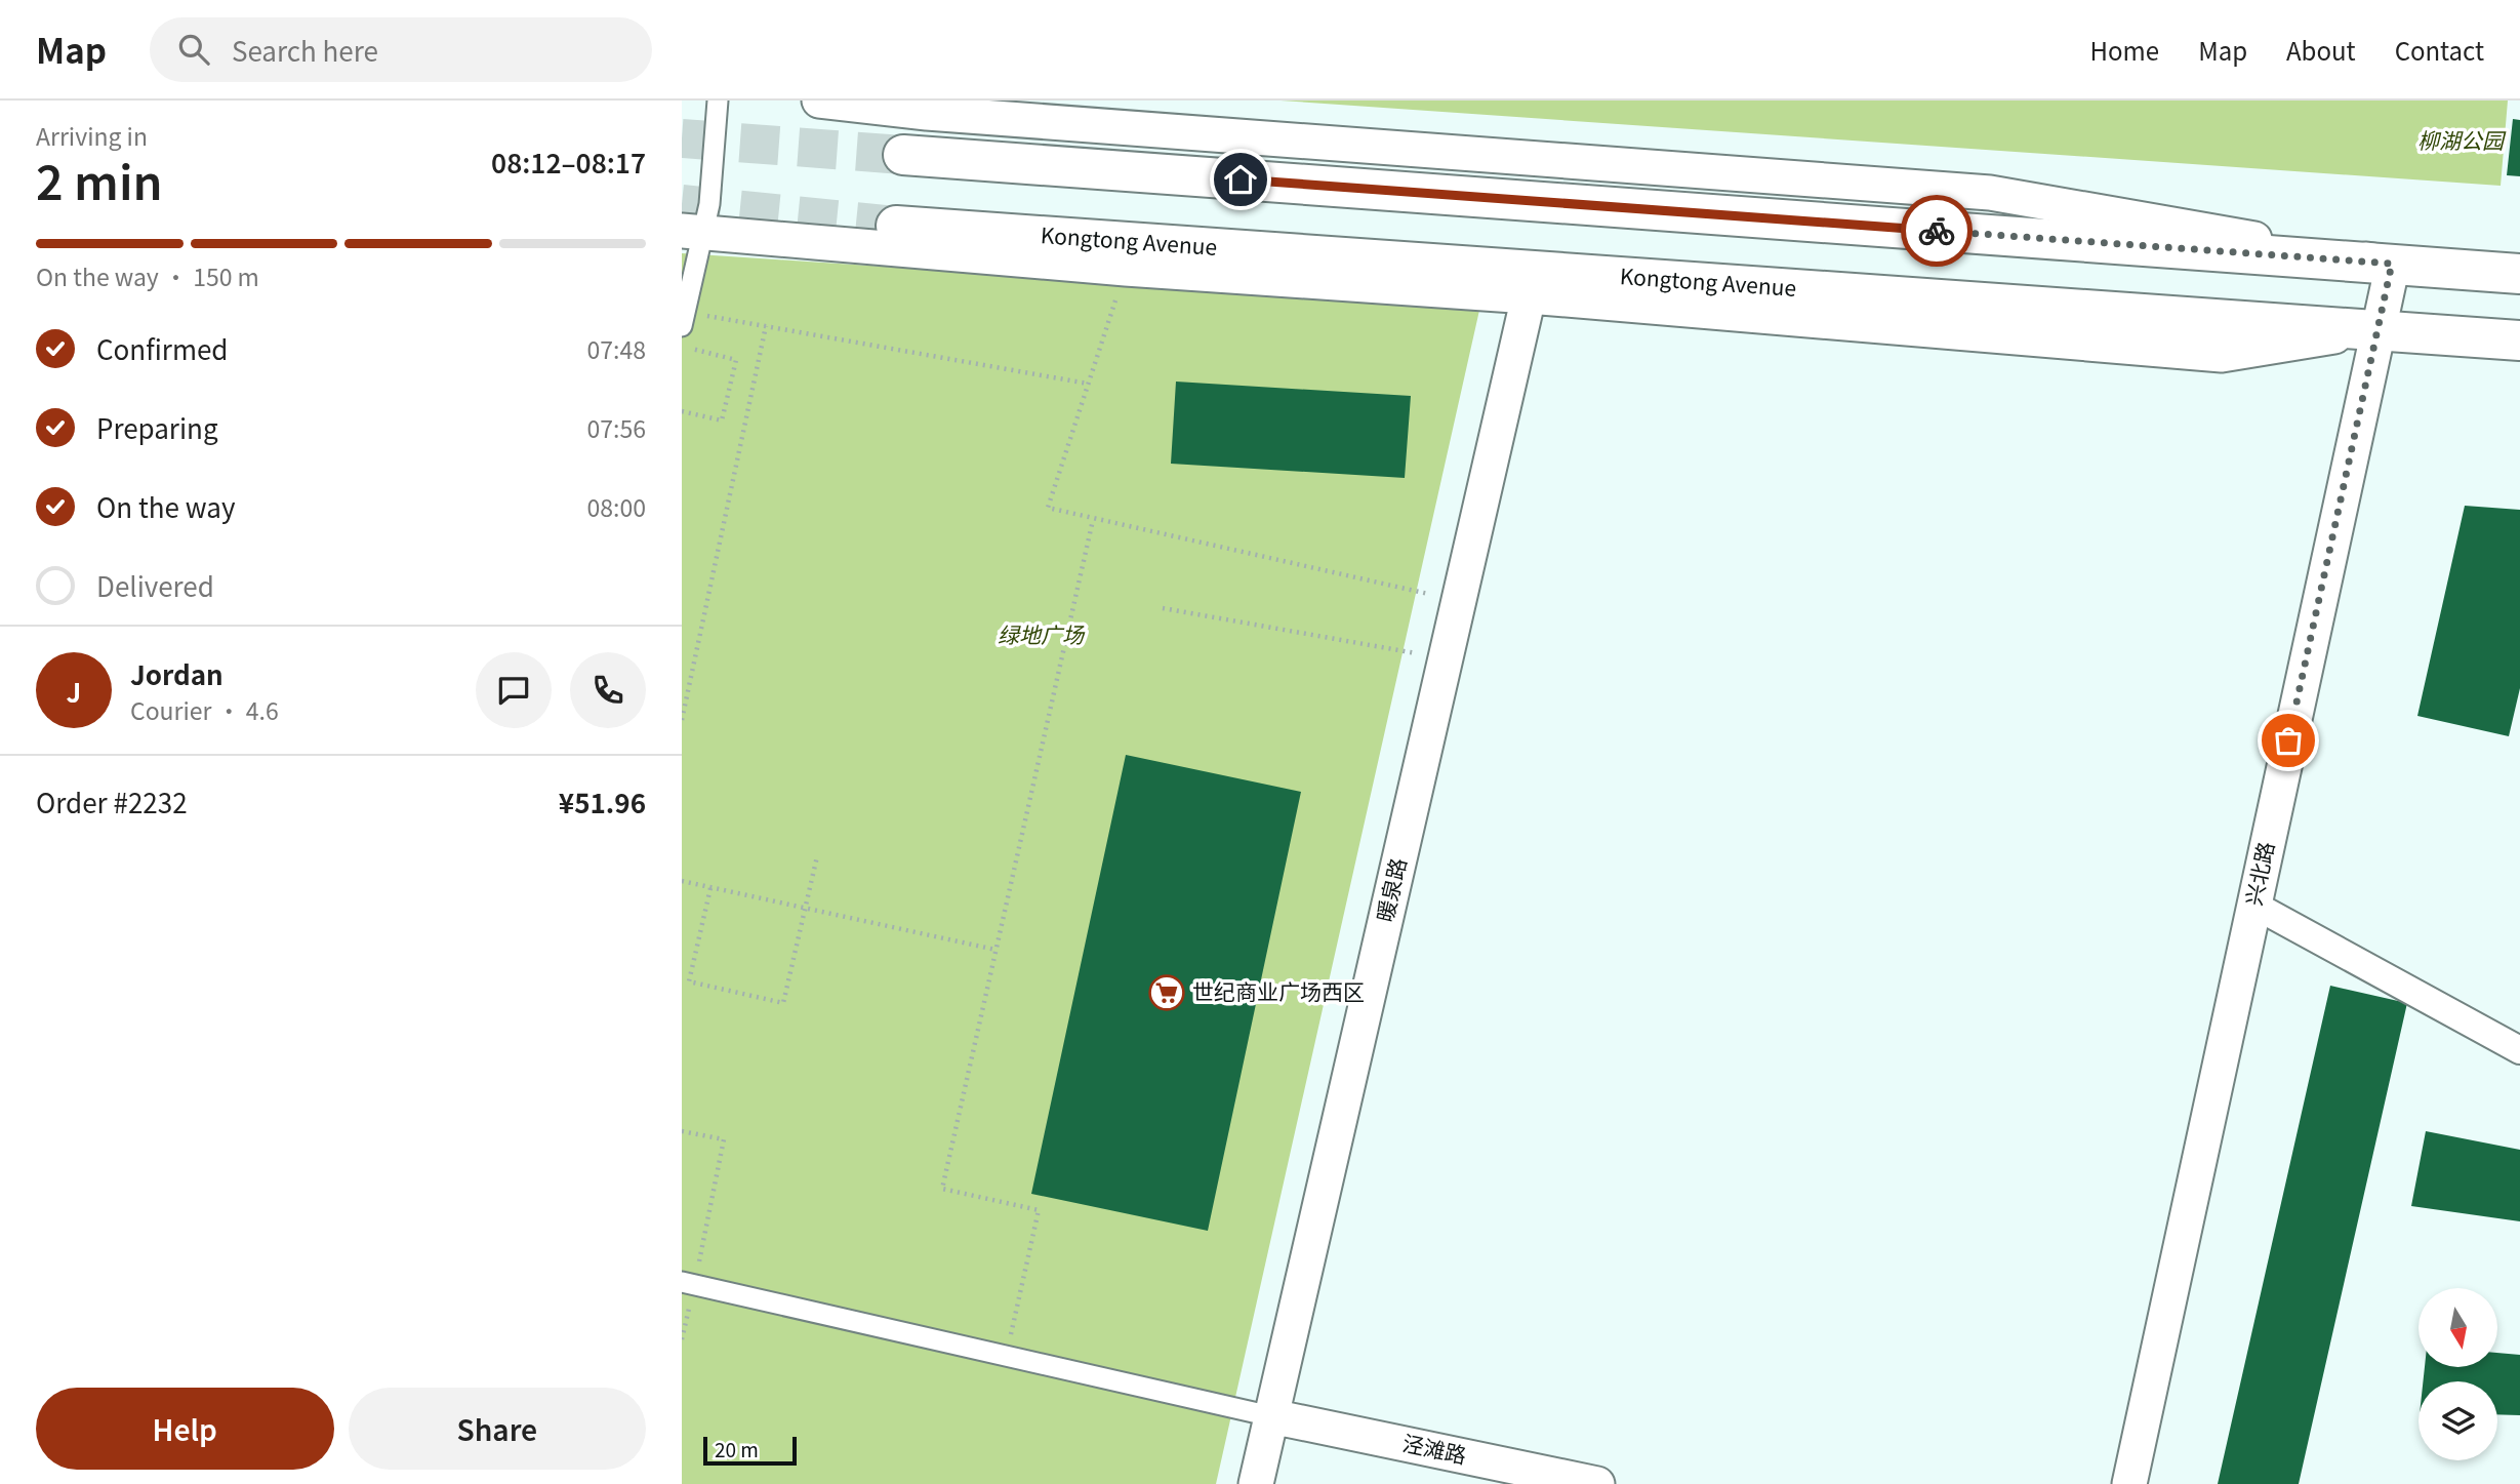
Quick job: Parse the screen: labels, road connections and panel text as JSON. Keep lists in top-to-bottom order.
{
  "streets": {
    "main road": ["Kongtong Avenue"],
    "street": ["兴北路", "暖泉路", "泾滩路"]
  },
  "crossings": [
    ["Kongtong Avenue", "兴北路"],
    ["暖泉路", "泾滩路"]
  ],
  "parks": ["柳湖公园", "绿地广场"],
  "places": {
    "supermarket": ["世纪商业广场西区"]
  },
  "scale_bar": "20 m",
  "north": "bottom",
  "page": {
    "header": "Map",
    "search": "Search here",
    "nav": [
      "Home",
      "Map",
      "About",
      "Contact"
    ],
    "heading": ["2 min", "Arriving in", "08:12–08:17"],
    "panel": [
      "Jordan",
      "Courier · 4.6",
      "Order #2232",
      "¥51.96"
    ],
    "bar": "On the way · 150 m",
    "list": [
      ["Confirmed", "07:48"],
      ["Preparing", "07:56"],
      ["On the way", "08:00"],
      "Delivered"
    ],
    "round": "J",
    "buttons": ["Help", "Share"],
    "scale": "20 m"
  }
}
